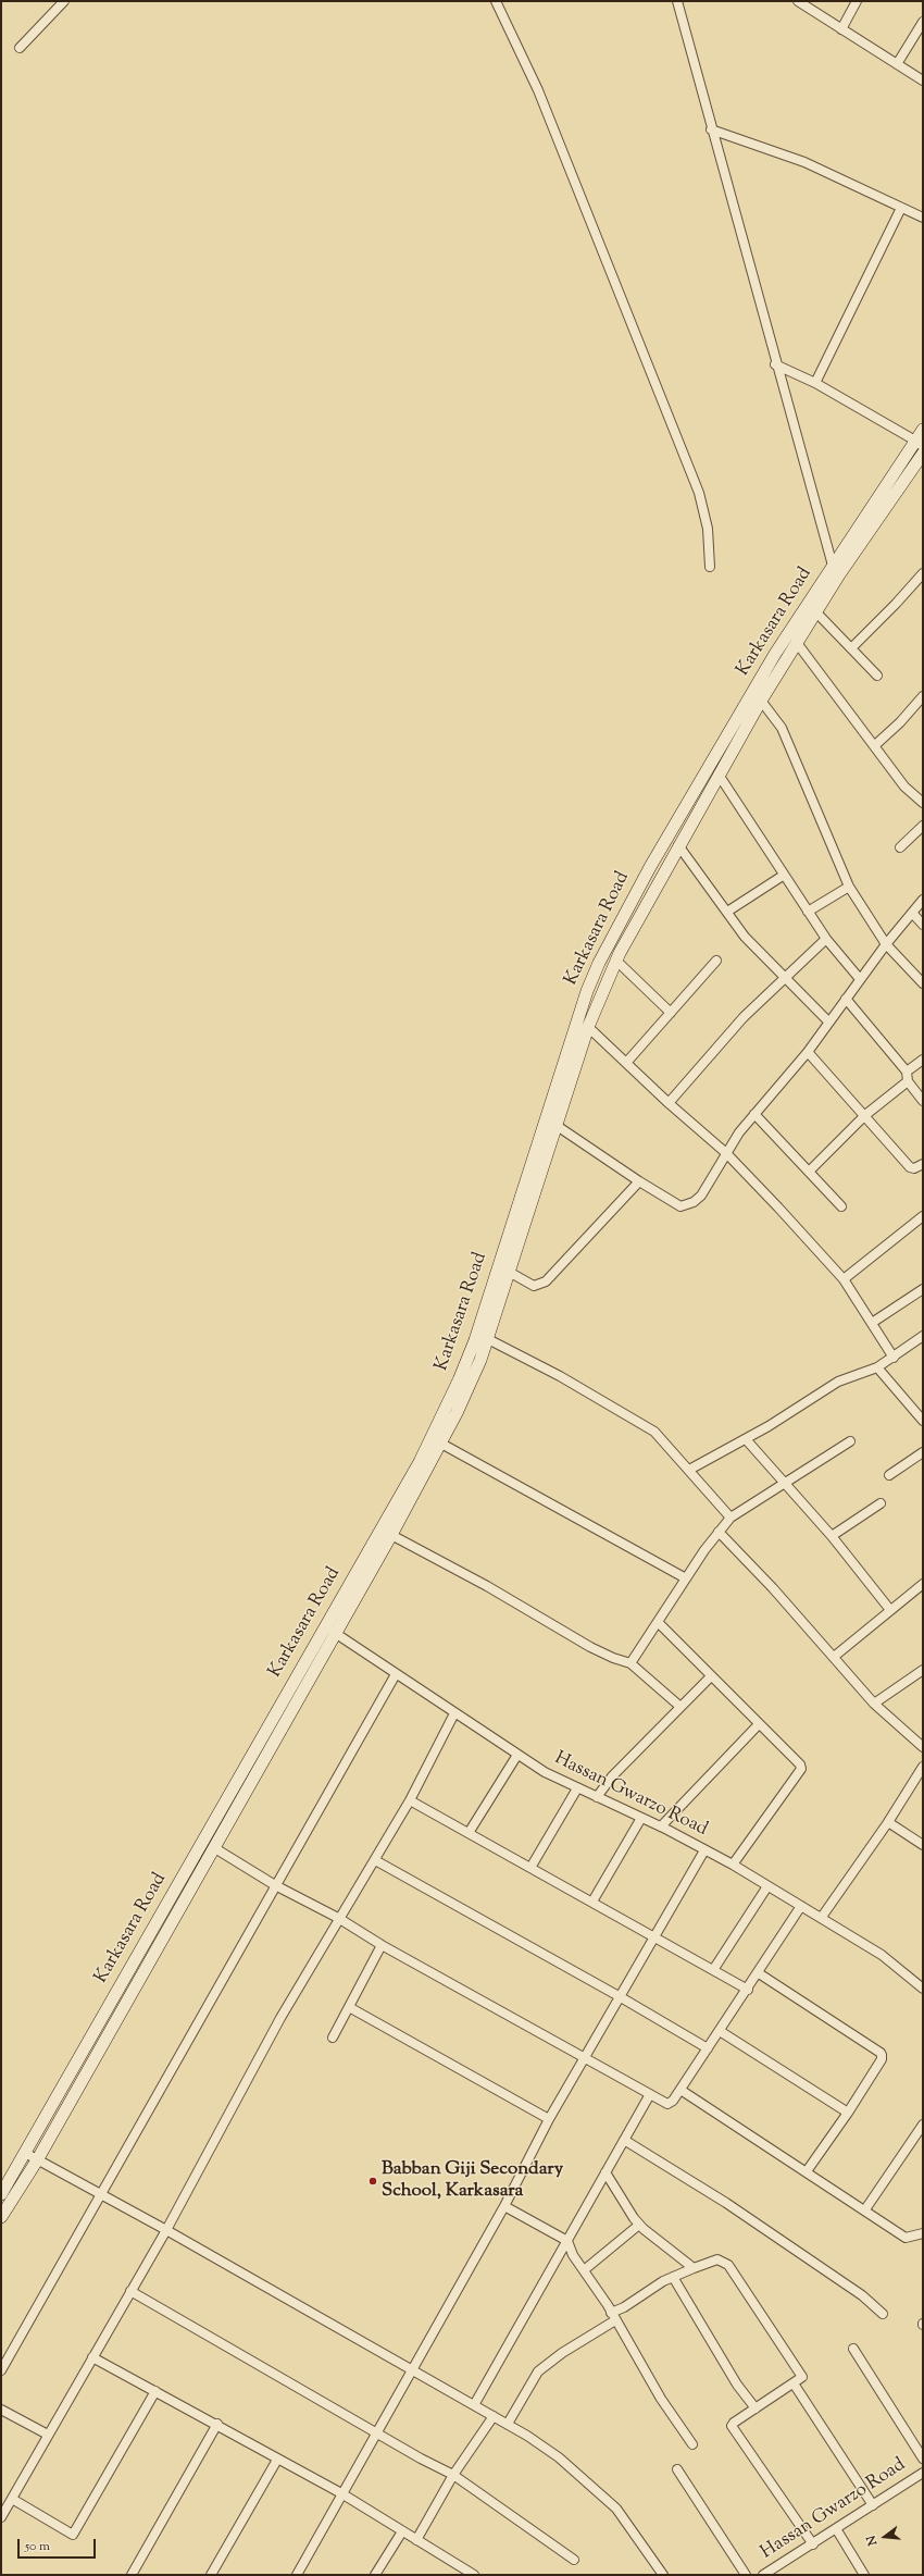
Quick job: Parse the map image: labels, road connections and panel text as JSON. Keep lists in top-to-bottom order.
{
  "streets": {
    "main road": ["Karkasara Road"],
    "street": ["Hassan Gwarzo Road"]
  },
  "crossings": [
    ["Karkasara Road", "Hassan Gwarzo Road"]
  ],
  "places": ["Babban Giji Secondary School, Karkasara"],
  "scale_bar": "50 m",
  "north": "left"
}
